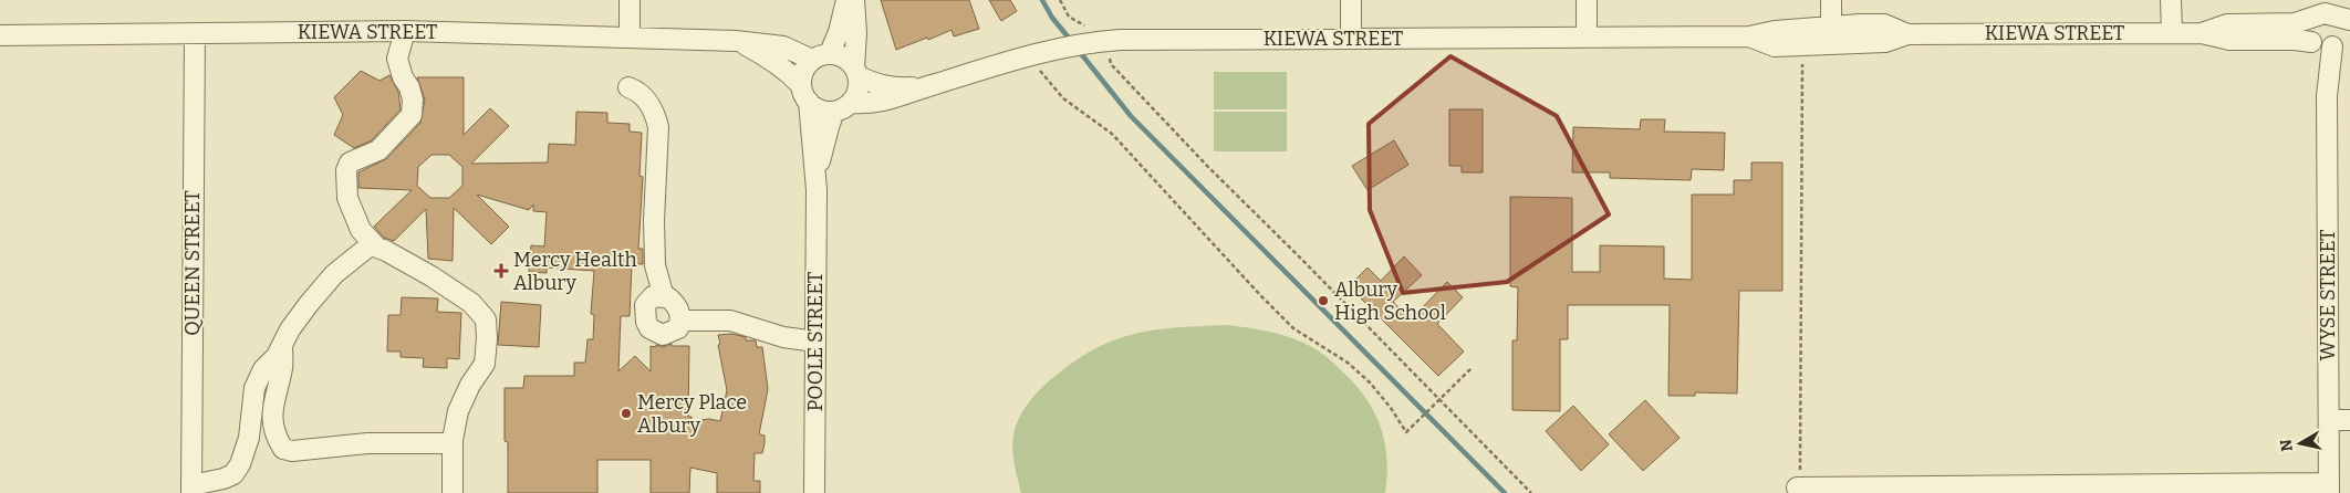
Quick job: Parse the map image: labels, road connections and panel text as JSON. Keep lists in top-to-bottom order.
{
  "streets": {
    "street": [
      "KIEWA STREET",
      "QUEEN STREET",
      "WYSE STREET",
      "POOLE STREET"
    ]
  },
  "crossings": [
    ["KIEWA STREET", "QUEEN STREET"],
    ["KIEWA STREET", "WYSE STREET"],
    ["KIEWA STREET", "POOLE STREET"]
  ],
  "places": {
    "health": ["Mercy Health Albury"],
    "other": ["Albury High School", "Mercy Place Albury"]
  },
  "north": "left"
}
